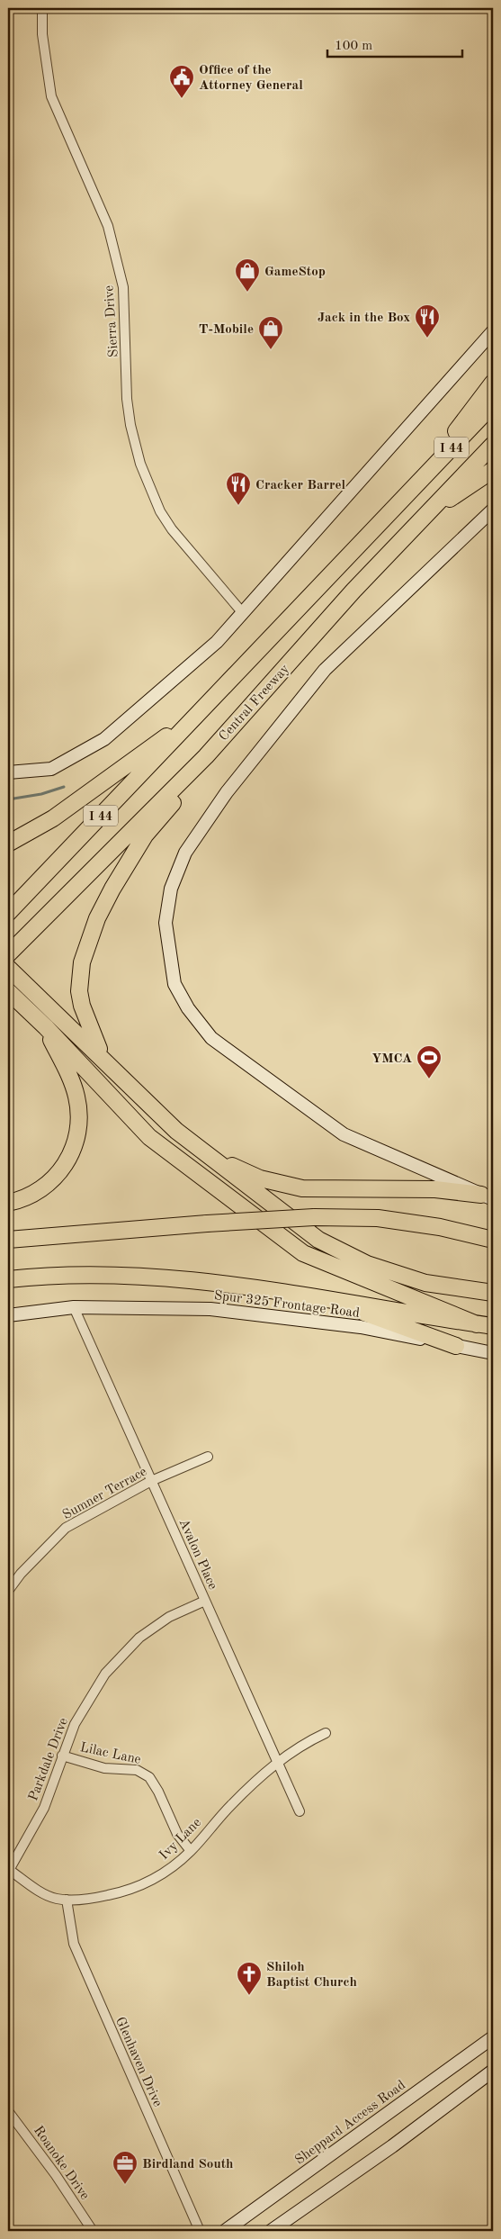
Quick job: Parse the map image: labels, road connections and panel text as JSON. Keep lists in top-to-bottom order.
{
  "streets": {
    "highway": ["I 44", "Central Freeway"],
    "main road": ["Spur 325 Frontage Road", "Sheppard Access Road"],
    "street": [
      "Sierra Drive",
      "Sumner Terrace",
      "Avalon Place",
      "Lilac Lane",
      "Parkdale Drive",
      "Ivy Lane",
      "Glenhaven Drive",
      "Roanoke Drive"
    ]
  },
  "crossings": [
    ["Spur 325 Frontage Road", "Avalon Place"],
    ["Sumner Terrace", "Avalon Place"],
    ["Avalon Place", "Parkdale Drive"],
    ["Avalon Place", "Ivy Lane"],
    ["Lilac Lane", "Parkdale Drive"],
    ["Lilac Lane", "Ivy Lane"],
    ["Parkdale Drive", "Ivy Lane"],
    ["Ivy Lane", "Glenhaven Drive"]
  ],
  "places": {
    "public building": ["Office of the Attorney General"],
    "shop": ["GameStop", "T-Mobile"],
    "restaurant": ["Jack in the Box", "Cracker Barrel"],
    "sports": ["YMCA"],
    "church": ["Shiloh Baptist Church"],
    "office": ["Birdland South"]
  },
  "scale_bar": "100 m"
}
